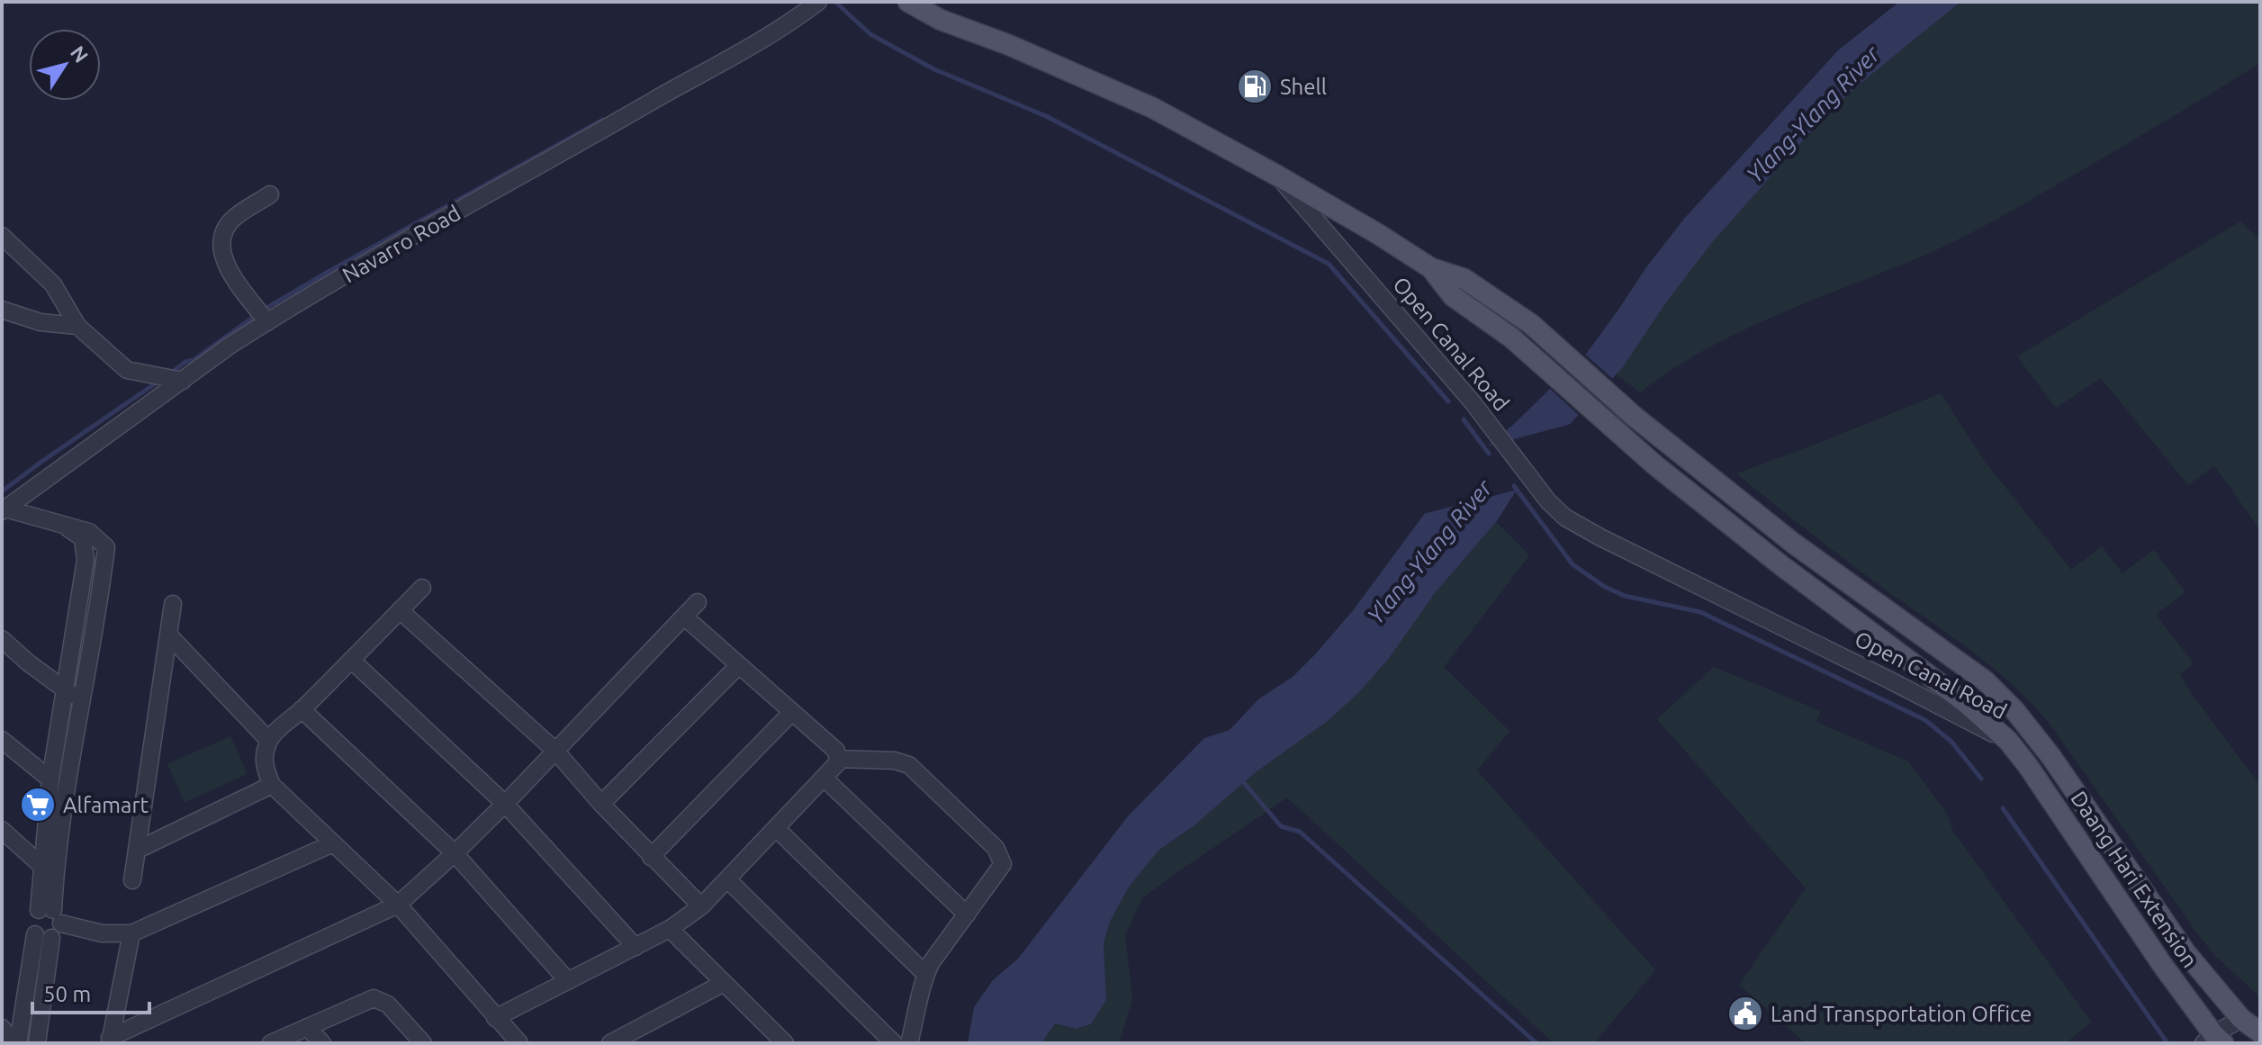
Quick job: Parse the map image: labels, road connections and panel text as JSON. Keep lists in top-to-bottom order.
{
  "streets": {
    "main road": ["Open Canal Road", "Daang Hari Extension"],
    "street": ["Navarro Road"]
  },
  "crossings": [
    ["Open Canal Road", "Daang Hari Extension"]
  ],
  "water": ["Ylang-Ylang River"],
  "places": {
    "fuel station": ["Shell"],
    "supermarket": ["Alfamart"],
    "public building": ["Land Transportation Office"]
  },
  "scale_bar": "50 m",
  "north": "top right"
}
